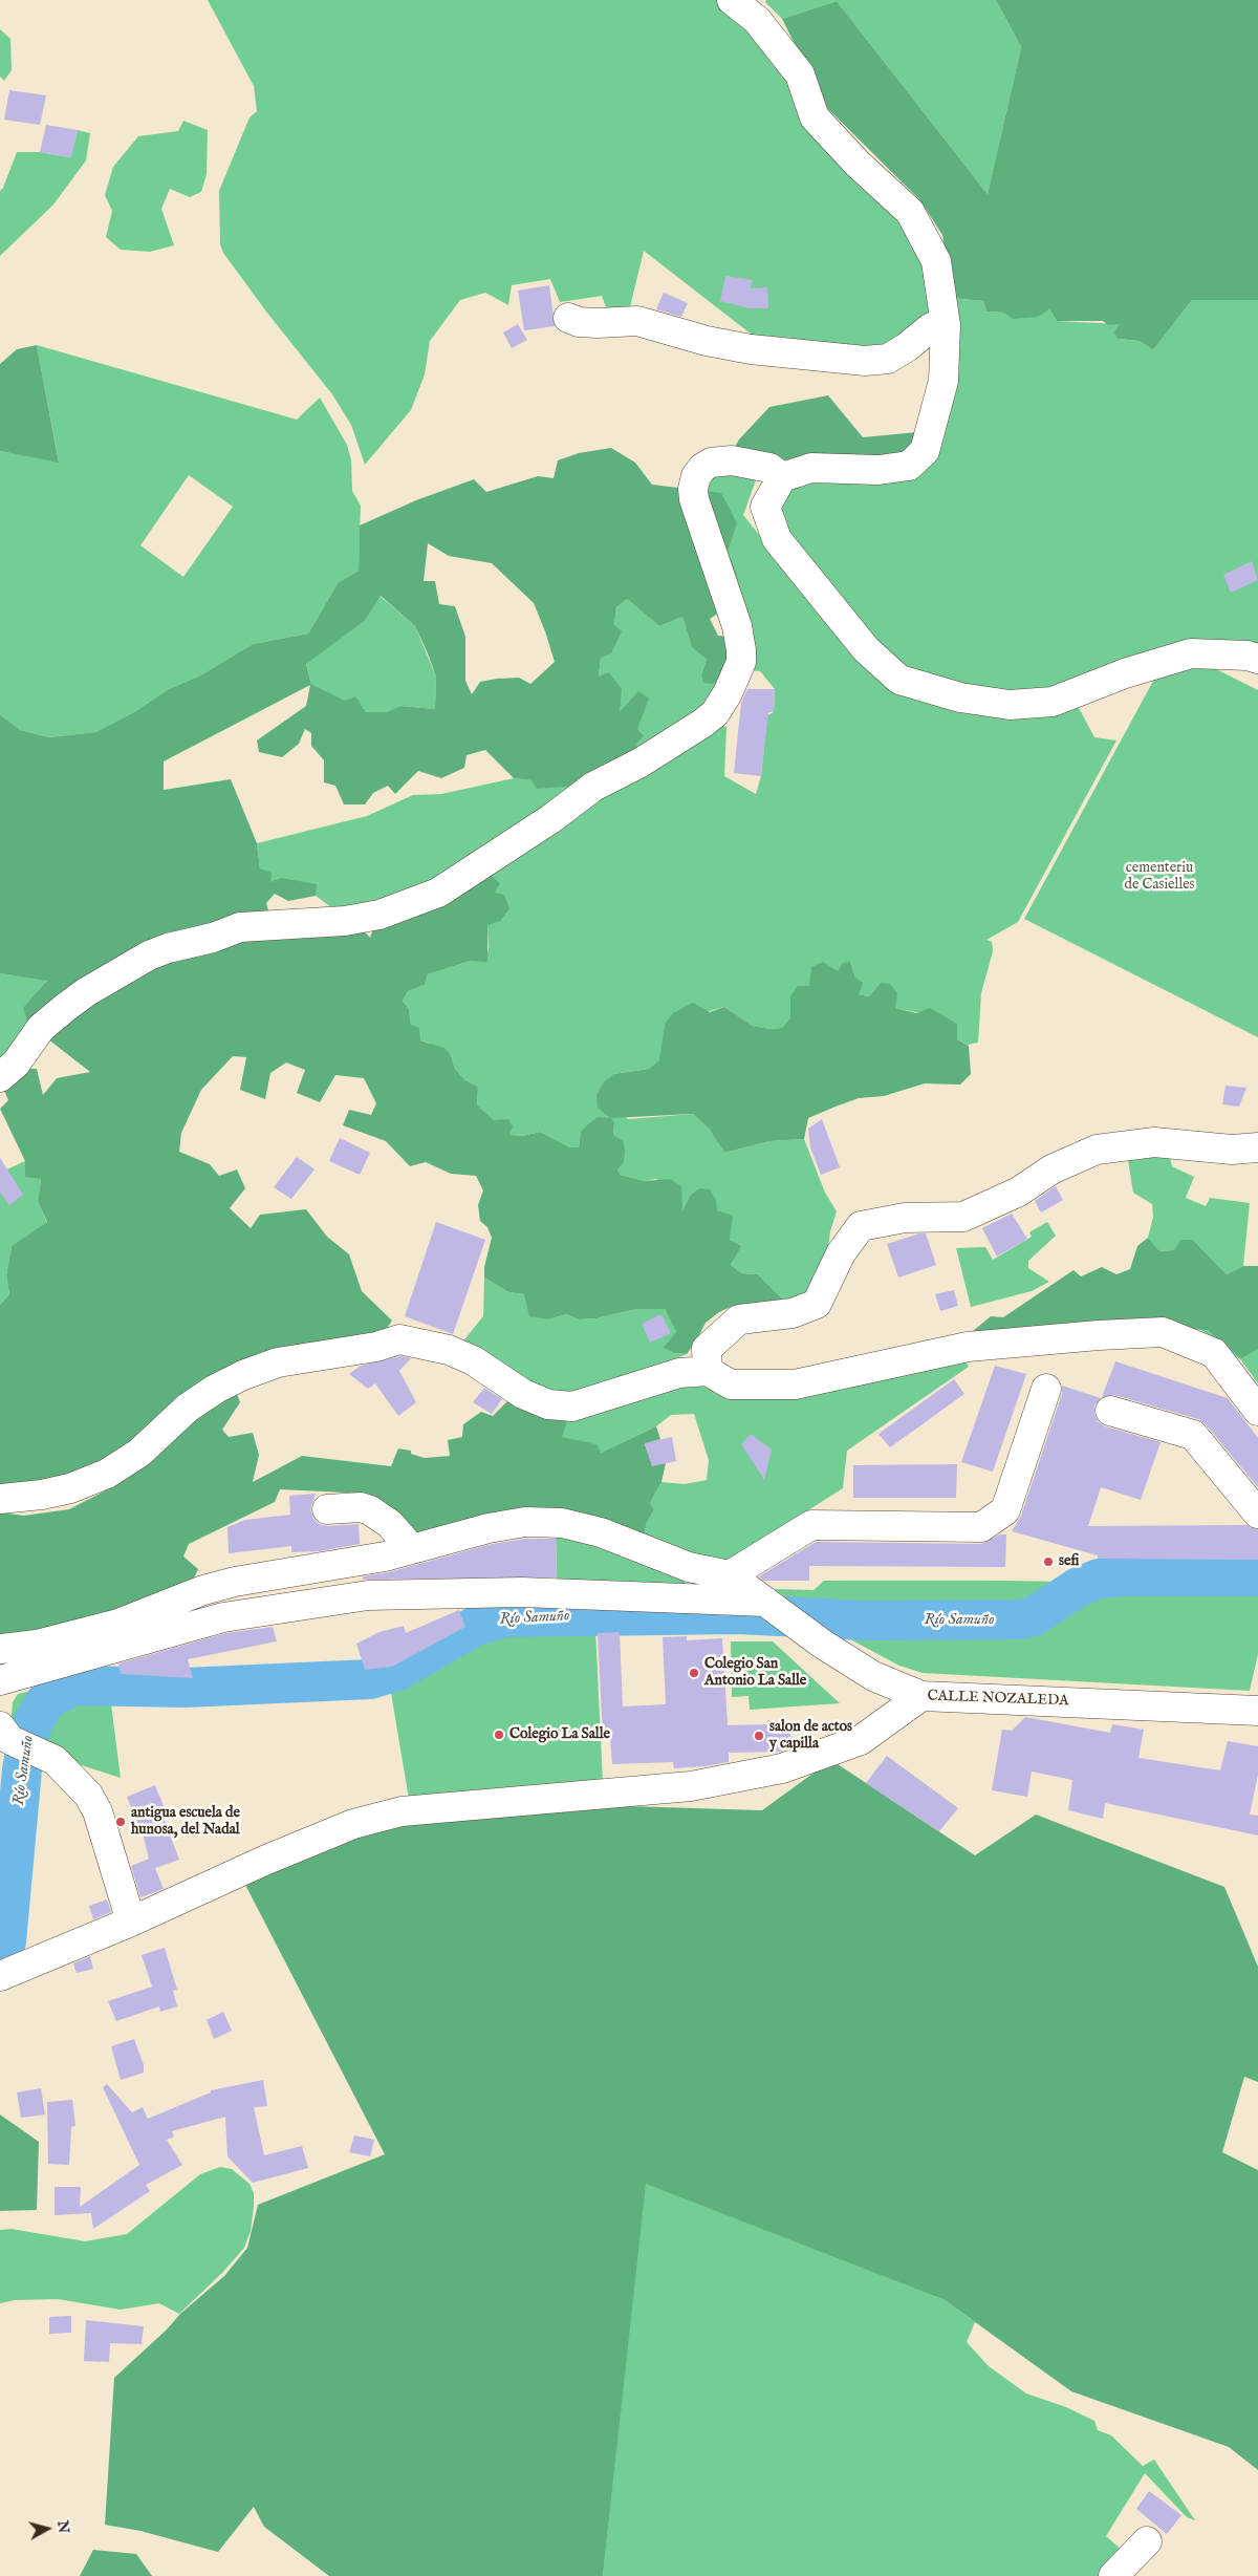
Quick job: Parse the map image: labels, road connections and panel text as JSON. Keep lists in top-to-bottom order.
{
  "streets": {
    "street": ["CALLE NOZALEDA"]
  },
  "water": ["Río Samuño"],
  "parks": ["cementeriu de Casielles"],
  "places": [
    "sefi",
    "Colegio San Antonio La Salle",
    "Colegio La Salle",
    "salon de actos y capilla",
    "antigua escuela de hunosa, del Nadal"
  ],
  "north": "right"
}
